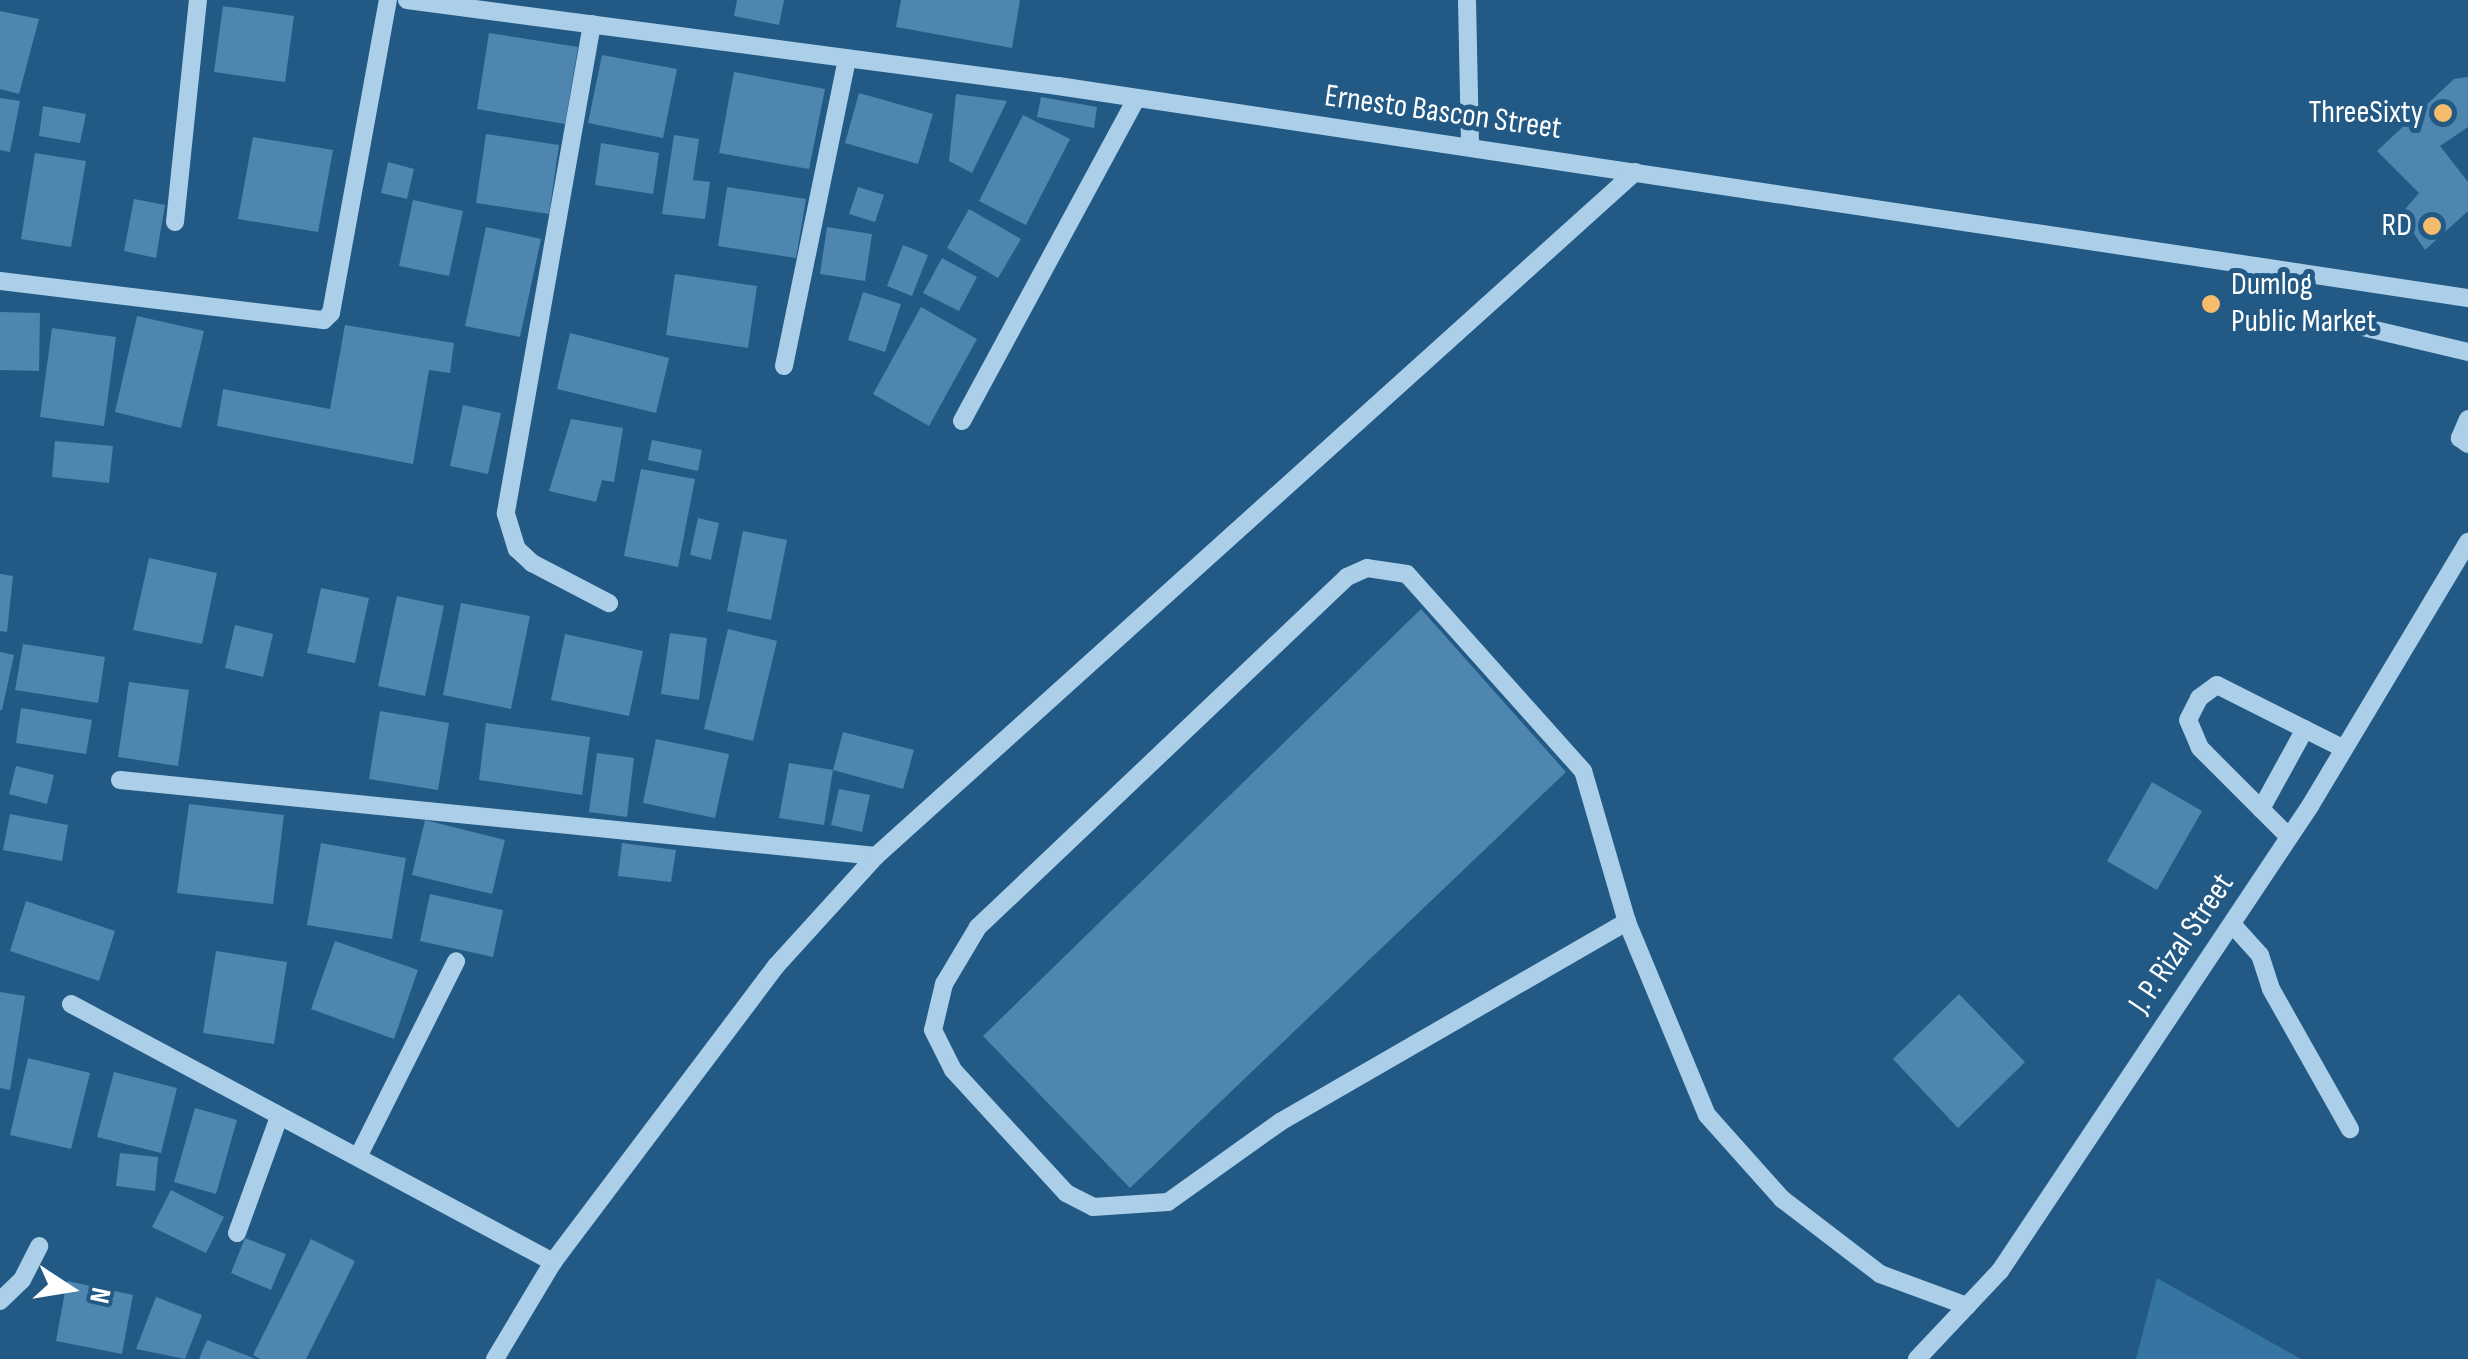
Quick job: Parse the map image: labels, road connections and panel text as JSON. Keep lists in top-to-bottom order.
{
  "streets": {
    "street": ["Ernesto Bascon Street", "J. P. Rizal Street"]
  },
  "places": ["ThreeSixty", "RD", "Dumlog Public Market"],
  "north": "right"
}
